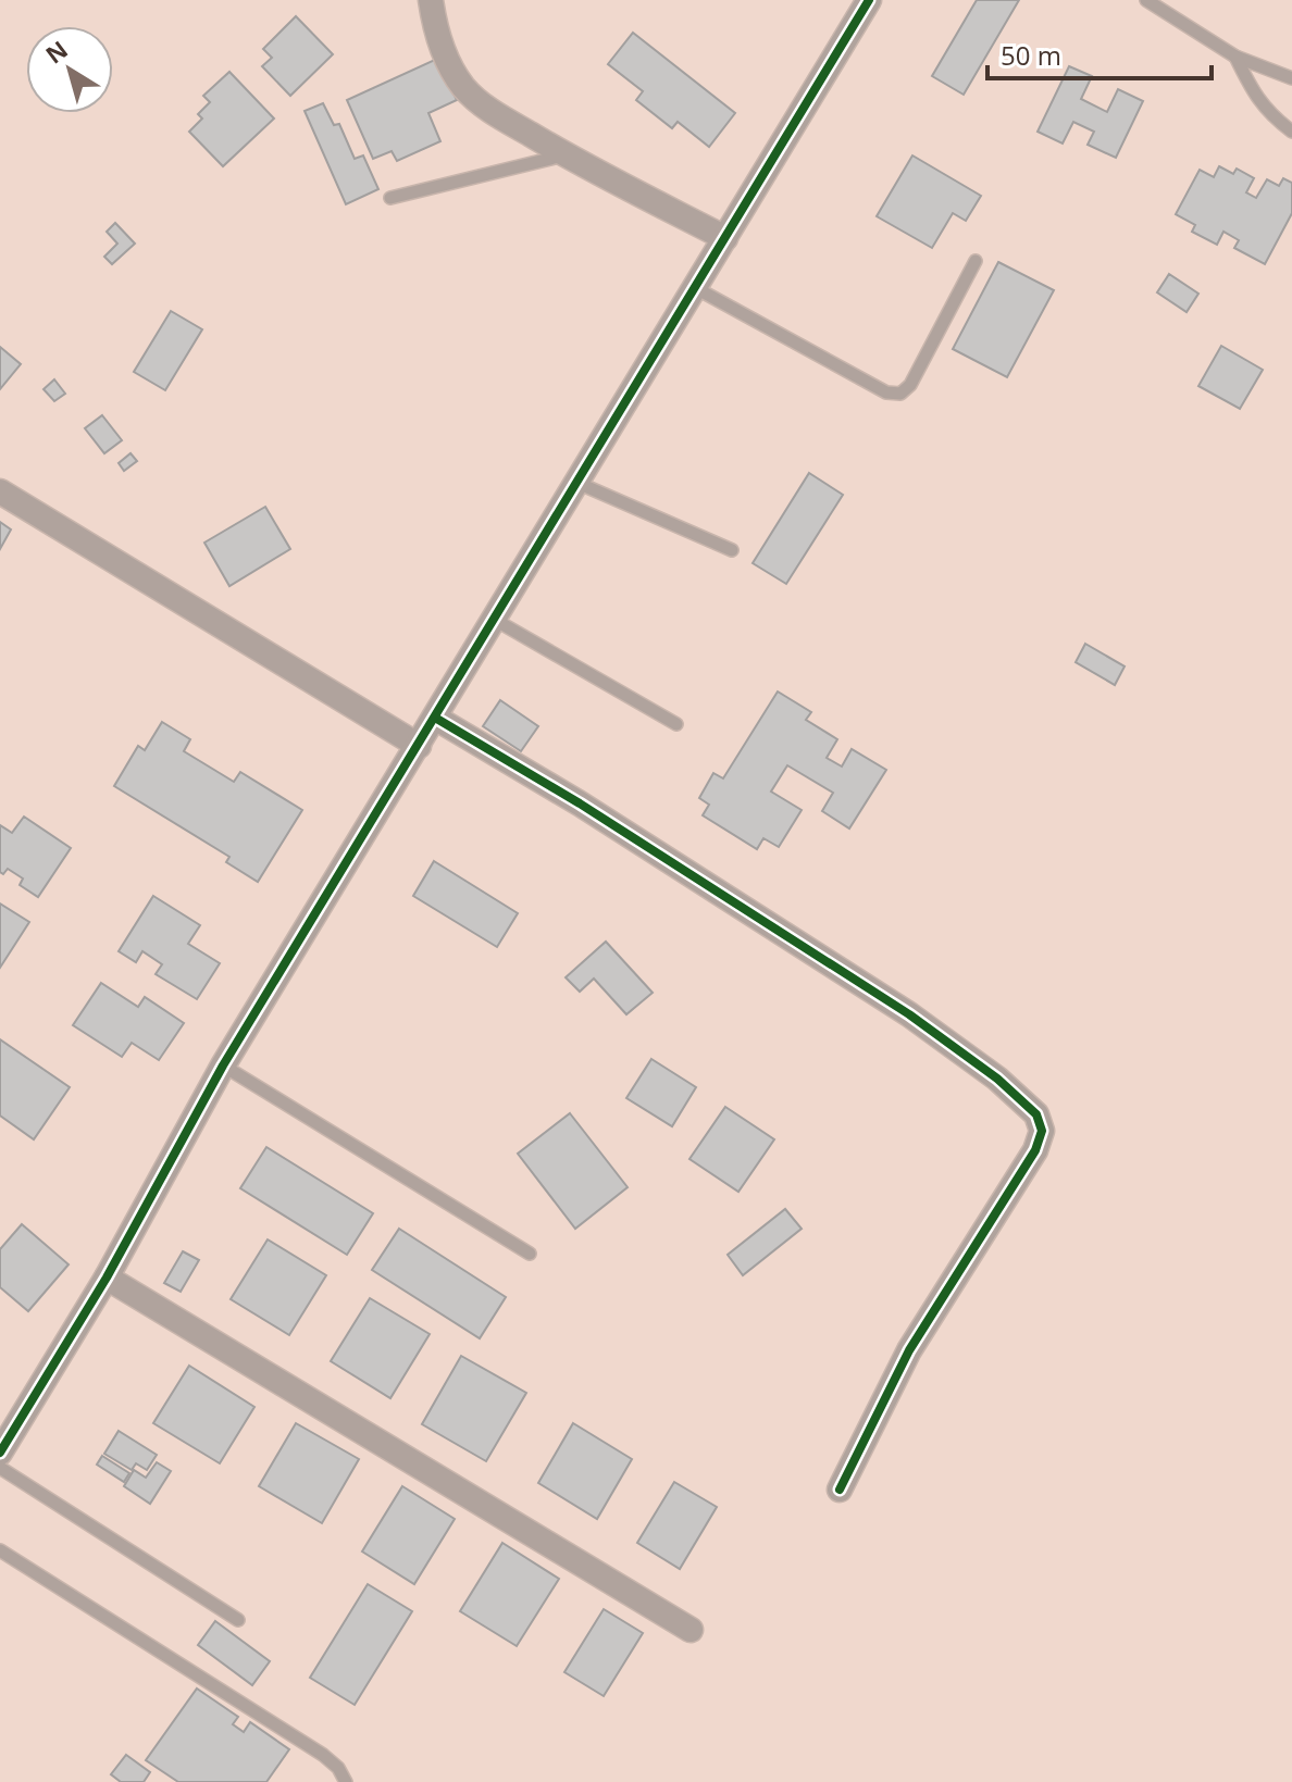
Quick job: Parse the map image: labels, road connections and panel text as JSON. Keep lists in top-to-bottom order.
{
  "scale_bar": "50 m",
  "north": "top left"
}
